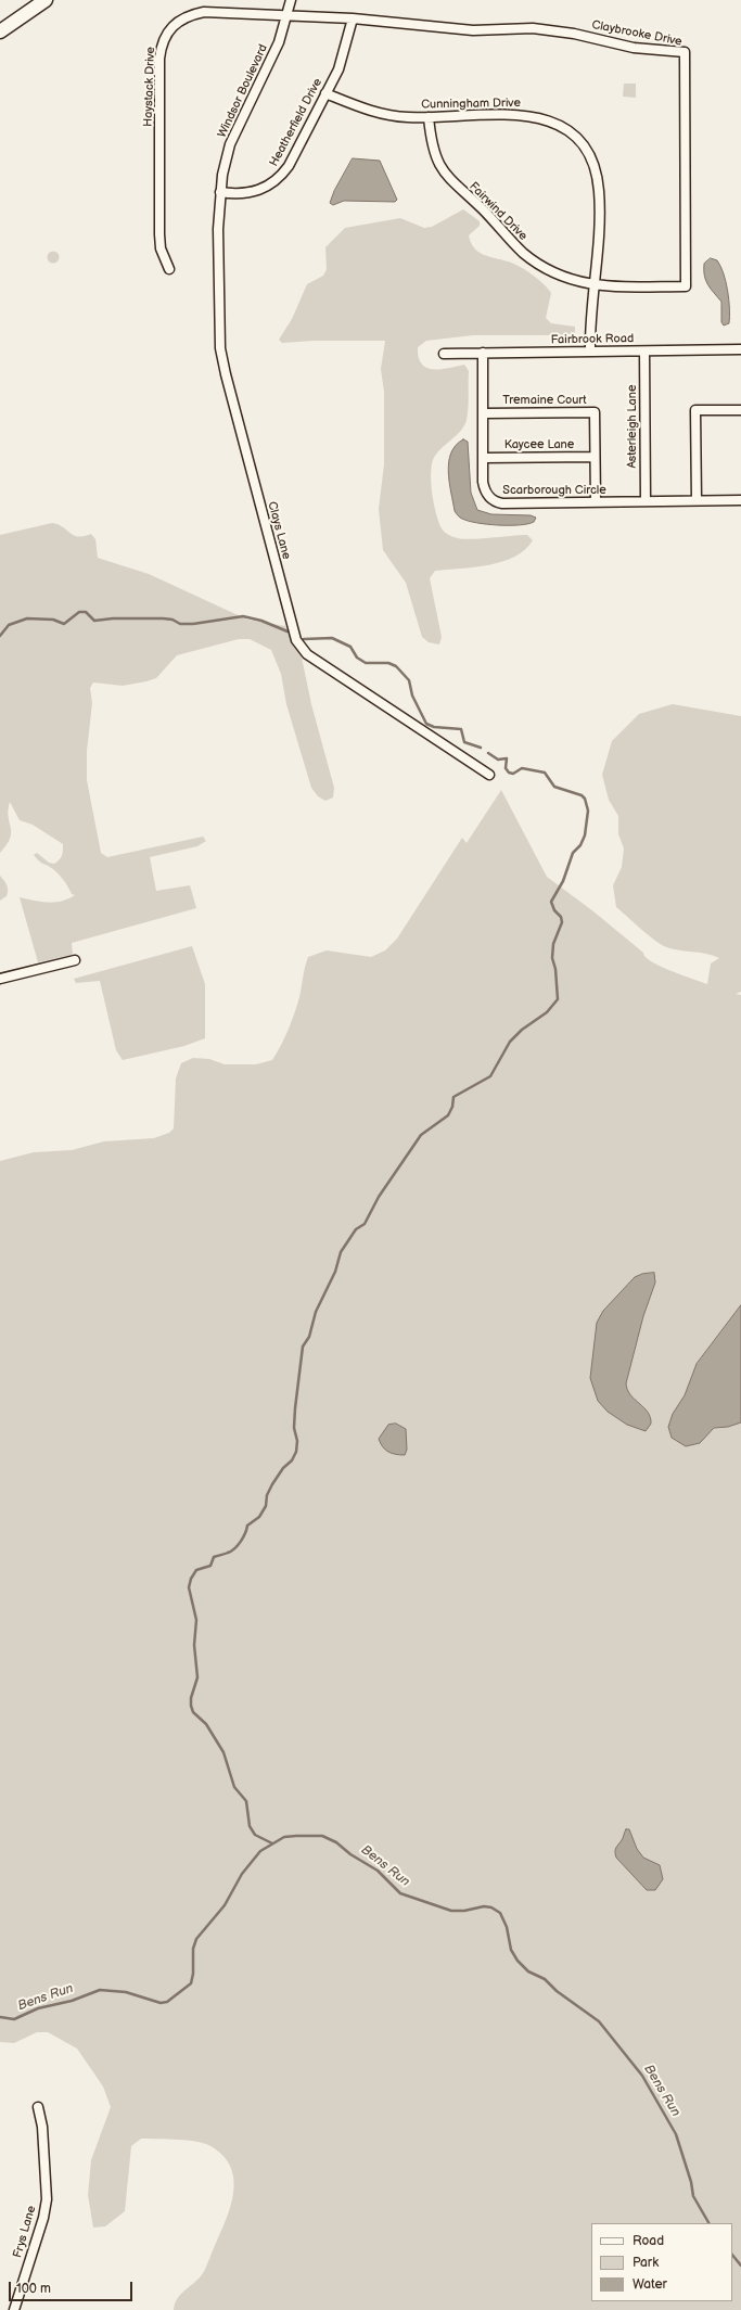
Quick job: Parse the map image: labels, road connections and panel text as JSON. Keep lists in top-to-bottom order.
{
  "streets": {
    "street": [
      "Claybrooke Drive",
      "Haystack Drive",
      "Windsor Boulevard",
      "Cunningham Drive",
      "Heatherfield Drive",
      "Fairwind Drive",
      "Fairbrook Road",
      "Tremaine Court",
      "Asterleigh Lane",
      "Kaycee Lane",
      "Scarborough Circle",
      "Clays Lane",
      "Frys Lane"
    ]
  },
  "crossings": [
    ["Claybrooke Drive", "Haystack Drive"],
    ["Claybrooke Drive", "Windsor Boulevard"],
    ["Claybrooke Drive", "Cunningham Drive"],
    ["Claybrooke Drive", "Heatherfield Drive"],
    ["Claybrooke Drive", "Fairwind Drive"],
    ["Haystack Drive", "Windsor Boulevard"],
    ["Windsor Boulevard", "Heatherfield Drive"],
    ["Windsor Boulevard", "Clays Lane"],
    ["Cunningham Drive", "Heatherfield Drive"],
    ["Cunningham Drive", "Fairwind Drive"],
    ["Cunningham Drive", "Fairbrook Road"],
    ["Heatherfield Drive", "Clays Lane"],
    ["Fairbrook Road", "Asterleigh Lane"],
    ["Fairbrook Road", "Scarborough Circle"],
    ["Tremaine Court", "Kaycee Lane"],
    ["Tremaine Court", "Scarborough Circle"],
    ["Asterleigh Lane", "Scarborough Circle"],
    ["Kaycee Lane", "Scarborough Circle"]
  ],
  "water": ["Bens Run"],
  "legend": ["Road", "Park", "Water"],
  "scale_bar": "100 m"
}
